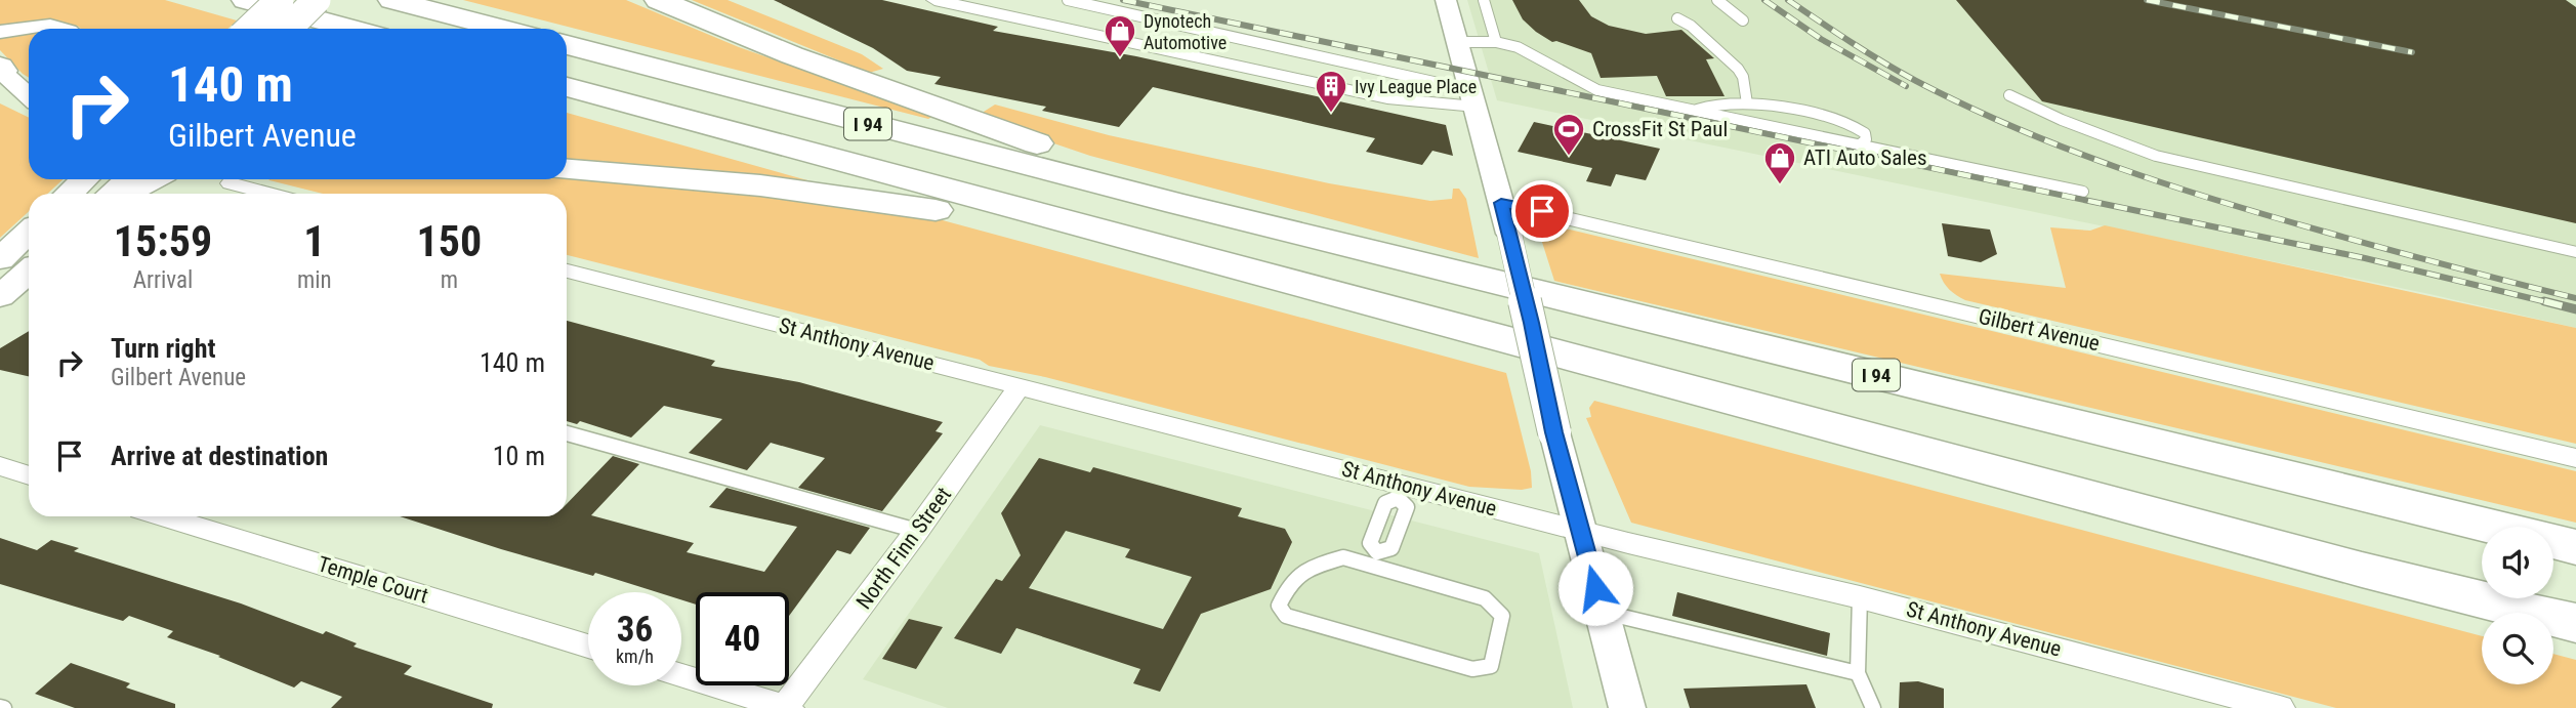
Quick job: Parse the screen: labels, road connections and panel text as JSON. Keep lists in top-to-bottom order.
{
  "streets": {
    "highway": ["I 94"],
    "street": [
      "Gilbert Avenue",
      "St Anthony Avenue",
      "North Finn Street",
      "Temple Court"
    ]
  },
  "crossings": [
    ["St Anthony Avenue", "North Finn Street"]
  ],
  "places": {
    "shop": ["Dynotech Automotive", "ATI Auto Sales"],
    "building": ["Ivy League Place"],
    "sports": ["CrossFit St Paul"]
  },
  "page": {
    "turn": ["140 m", "Gilbert Avenue"],
    "eta": [
      "15:59",
      "Arrival",
      "1",
      "min",
      "150",
      "m"
    ],
    "list": [
      {
        "name": "Turn right",
        "note": "Gilbert Avenue",
        "value": "140 m"
      },
      {
        "name": "Arrive at destination",
        "value": "10 m"
      }
    ],
    "speed": "36 km/h",
    "limit": "40"
  }
}
